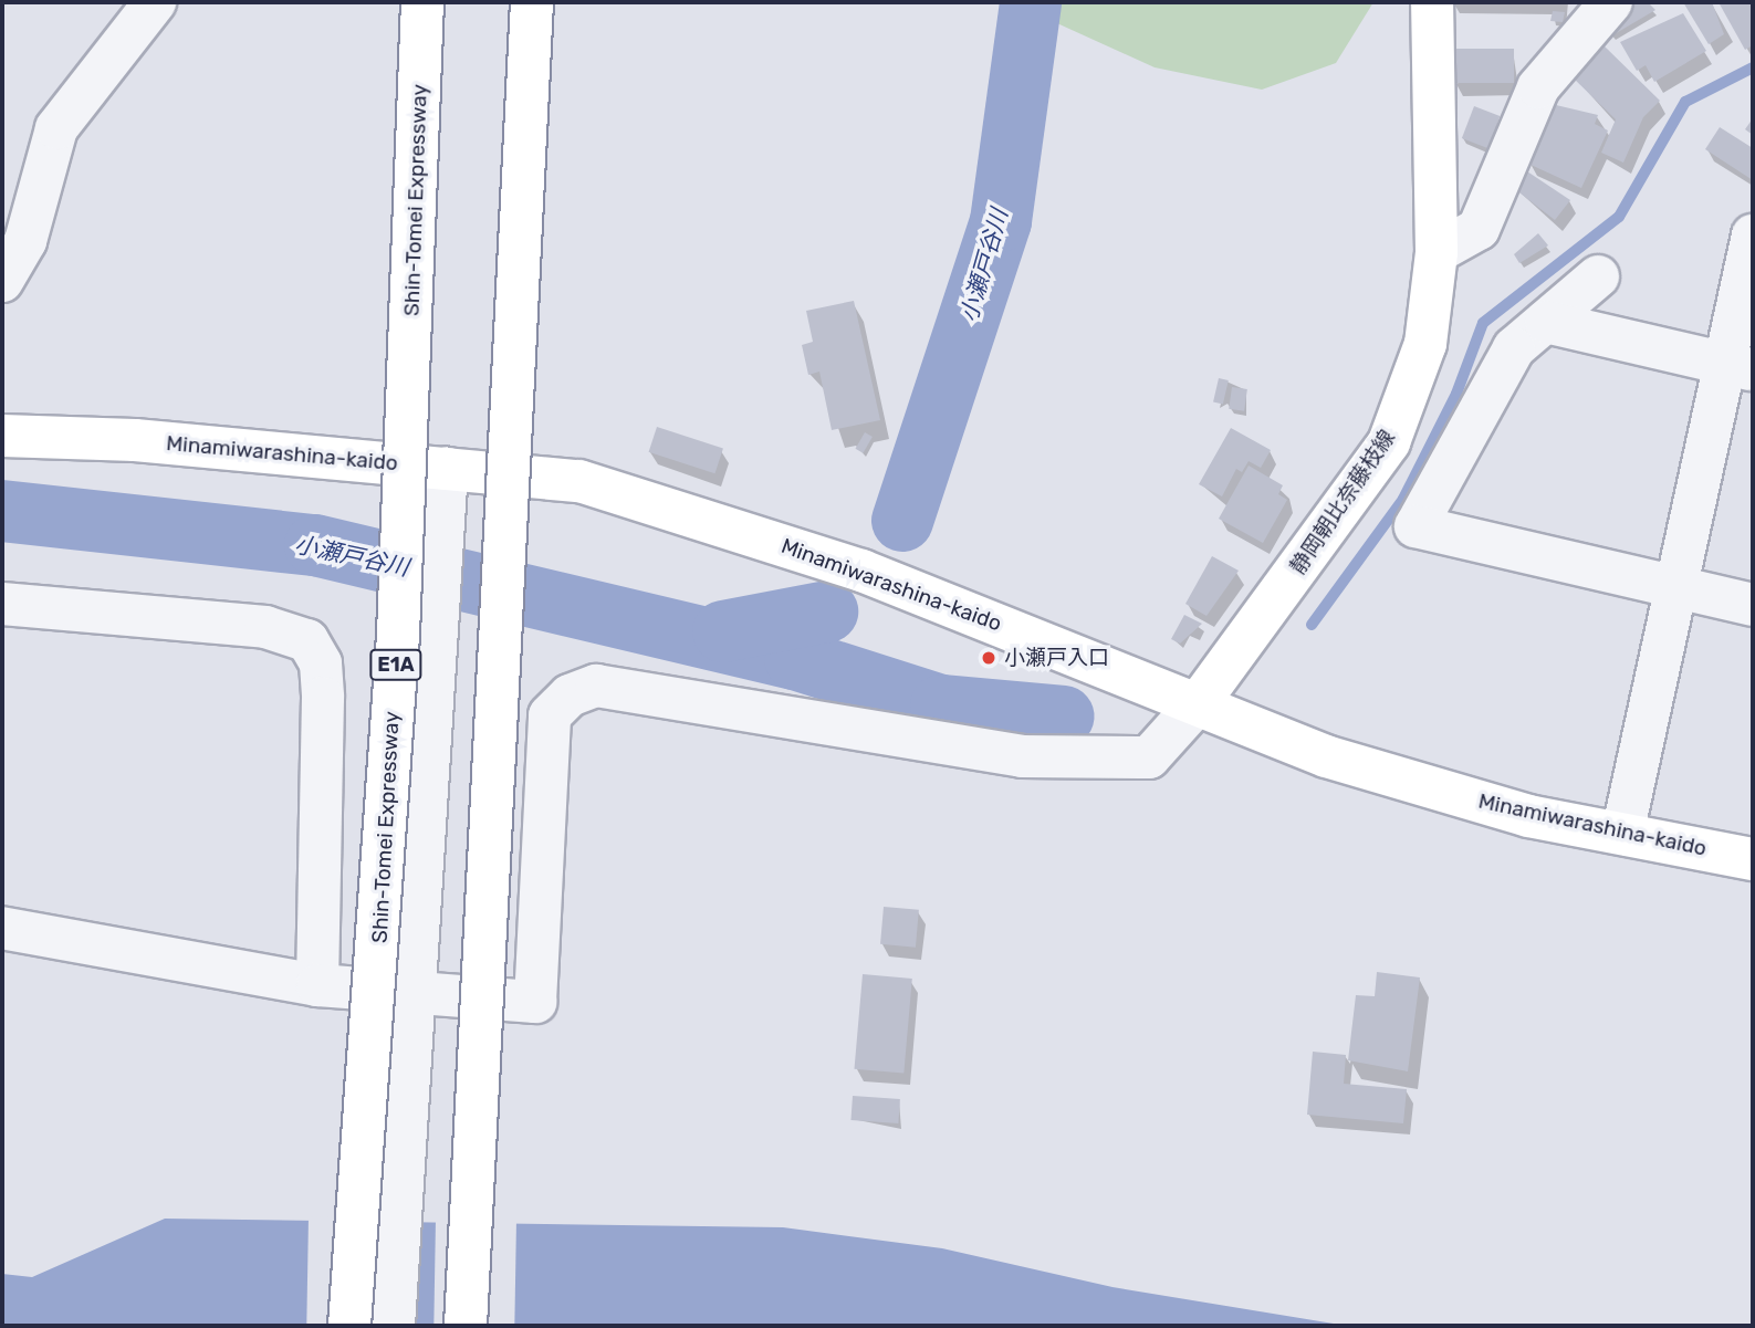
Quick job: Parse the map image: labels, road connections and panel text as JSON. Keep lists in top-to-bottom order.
{
  "streets": {
    "main road": [
      "Shin-Tomei Expressway",
      "Minamiwarashina-kaido",
      "静岡朝比奈藤枝線",
      "E1A"
    ]
  },
  "crossings": [
    ["Minamiwarashina-kaido", "静岡朝比奈藤枝線"]
  ],
  "water": ["小瀬戸谷川"],
  "places": ["小瀬戸入口"]
}
